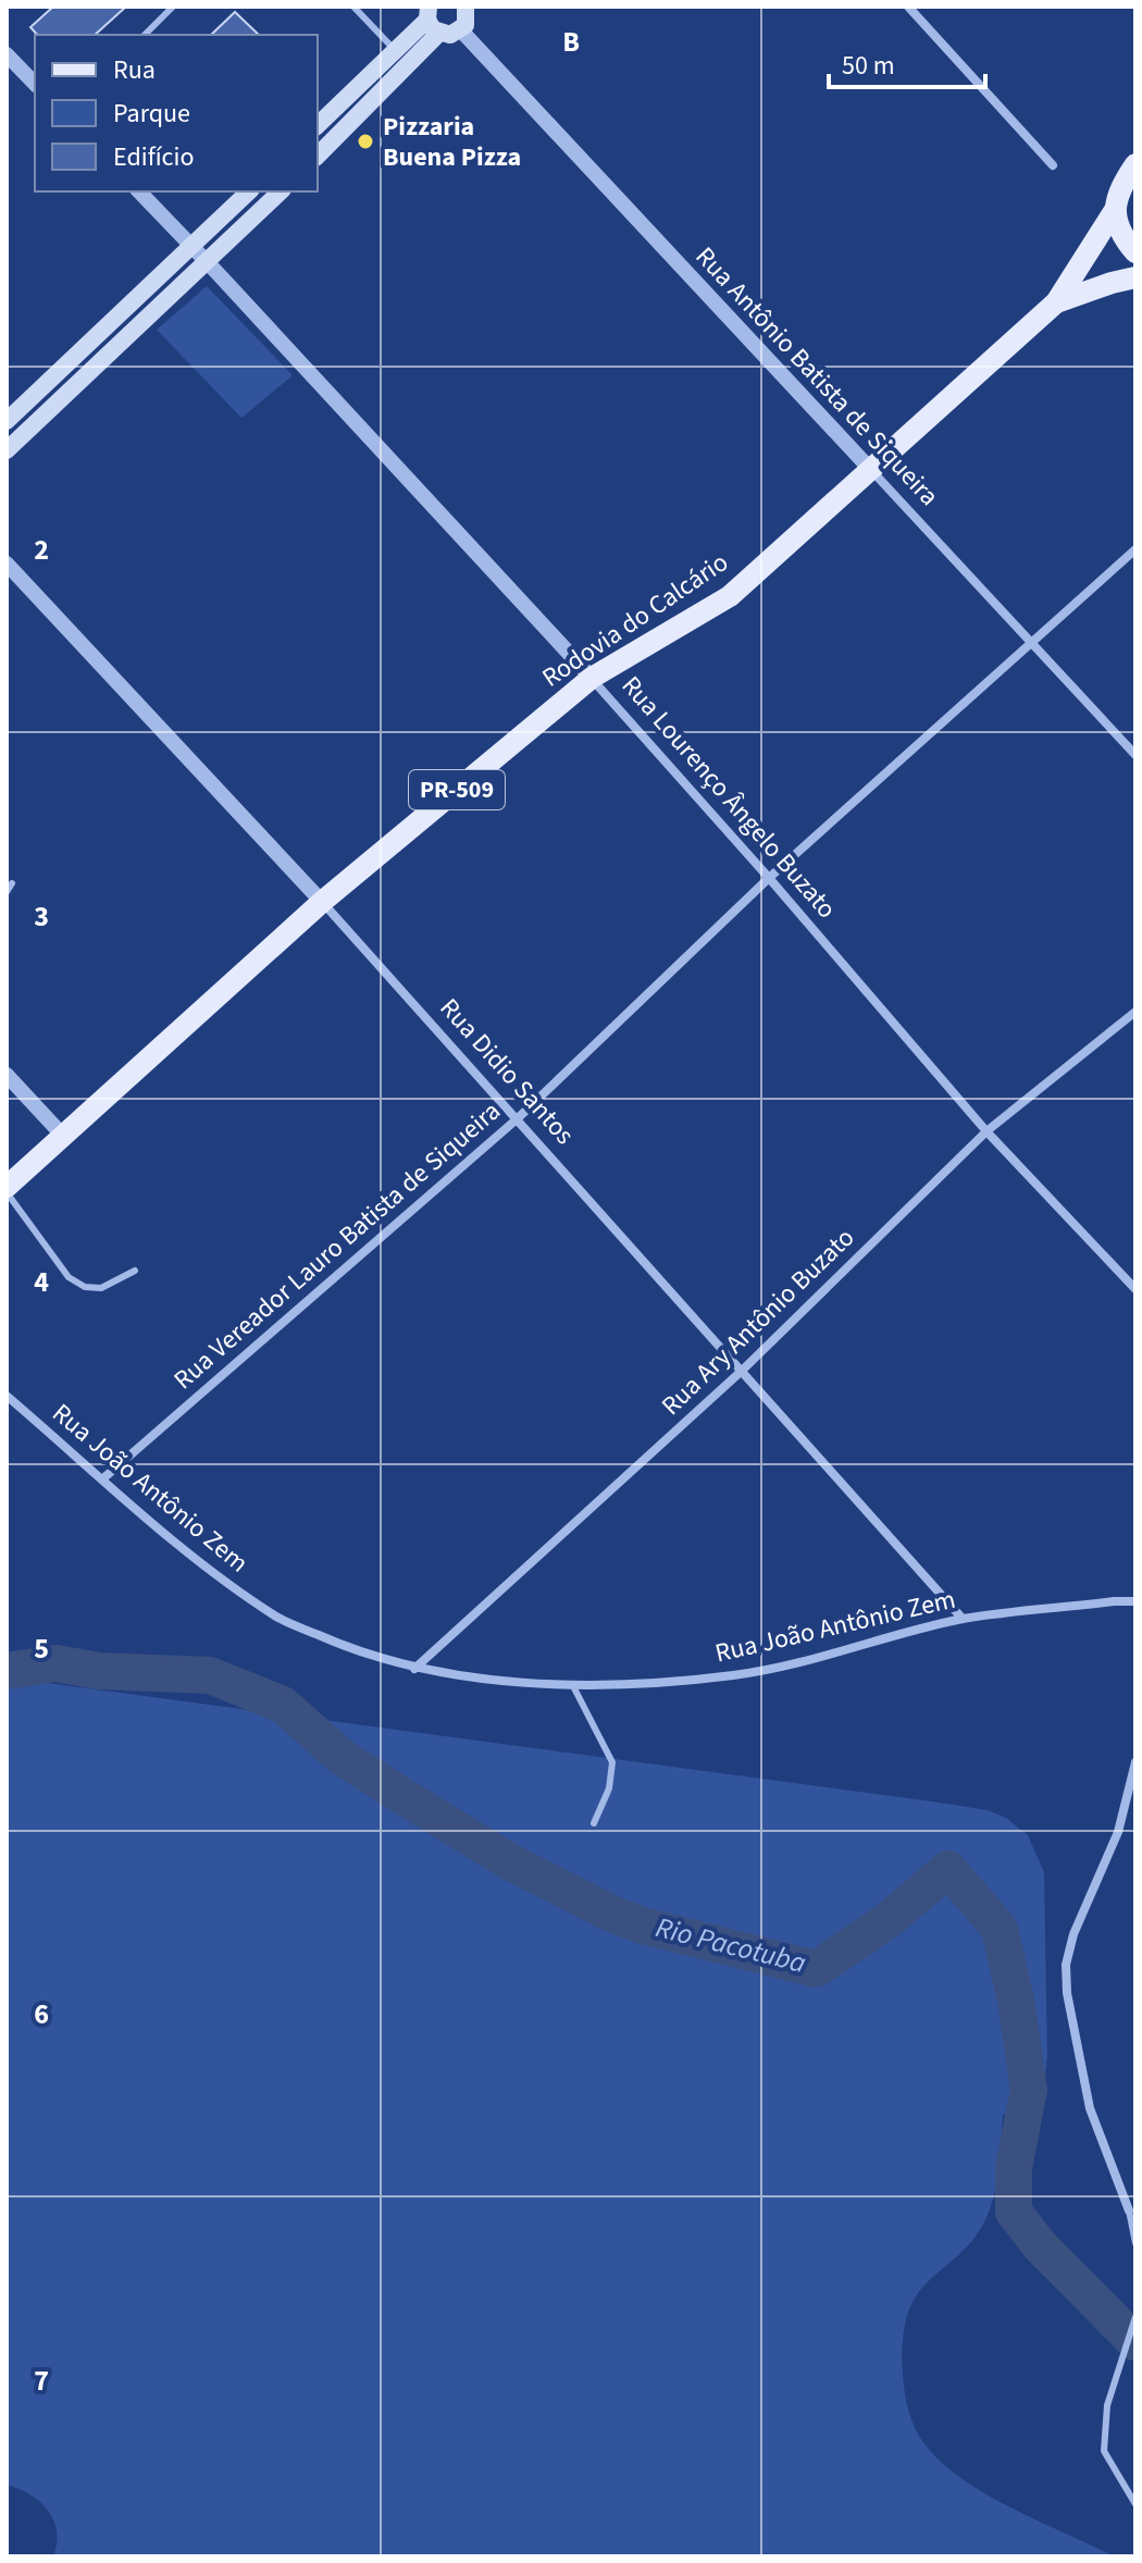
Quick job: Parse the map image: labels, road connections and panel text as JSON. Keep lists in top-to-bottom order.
{
  "streets": {
    "main road": ["Rodovia do Calcário", "PR-509"],
    "street": [
      "Rua Antônio Batista de Siqueira",
      "Rua Lourenço Ângelo Buzato",
      "Rua Didio Santos",
      "Rua Vereador Lauro Batista de Siqueira",
      "Rua Ary Antônio Buzato",
      "Rua João Antônio Zem"
    ]
  },
  "crossings": [
    ["Rua Antônio Batista de Siqueira", "Rodovia do Calcário"],
    ["Rua Antônio Batista de Siqueira", "Rua Vereador Lauro Batista de Siqueira"],
    ["Rodovia do Calcário", "PR-509"],
    ["Rodovia do Calcário", "Rua Lourenço Ângelo Buzato"],
    ["Rodovia do Calcário", "Rua Didio Santos"],
    ["Rua Lourenço Ângelo Buzato", "Rua Vereador Lauro Batista de Siqueira"],
    ["Rua Lourenço Ângelo Buzato", "Rua Ary Antônio Buzato"],
    ["Rua Didio Santos", "Rua Vereador Lauro Batista de Siqueira"],
    ["Rua Didio Santos", "Rua Ary Antônio Buzato"],
    ["Rua Didio Santos", "Rua João Antônio Zem"],
    ["Rua Vereador Lauro Batista de Siqueira", "Rua João Antônio Zem"],
    ["Rua Ary Antônio Buzato", "Rua João Antônio Zem"]
  ],
  "water": ["Rio Pacotuba"],
  "places": ["Pizzaria Buena Pizza"],
  "legend": ["Rua", "Parque", "Edifício"],
  "scale_bar": "50 m",
  "grid": {
    "columns": ["B"],
    "rows": [
      "2",
      "3",
      "4",
      "5",
      "6",
      "7"
    ]
  }
}
